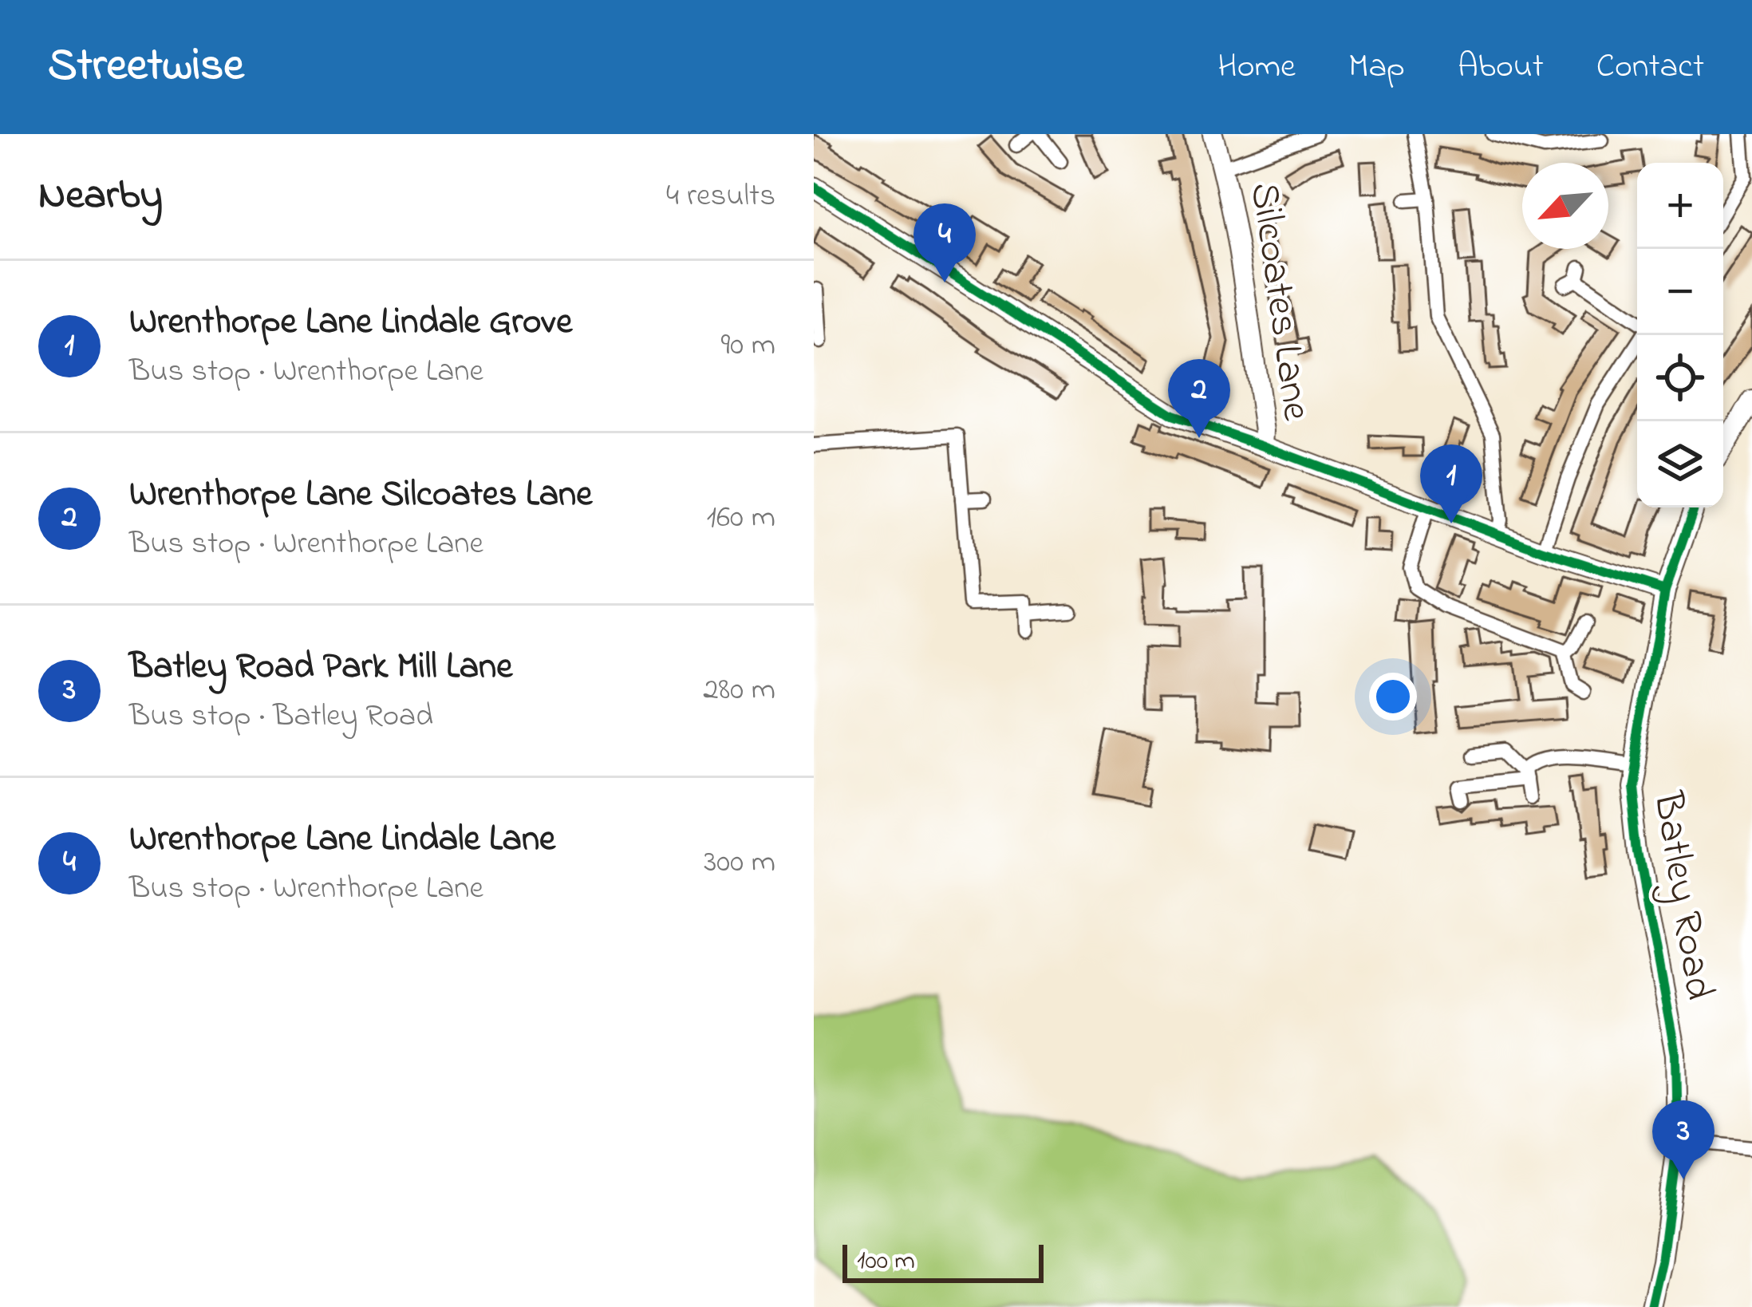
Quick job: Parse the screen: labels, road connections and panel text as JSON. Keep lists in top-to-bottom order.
{
  "streets": {
    "street": ["Silcoates Lane", "Batley Road"]
  },
  "scale_bar": "100 m",
  "north": "bottom left",
  "page": {
    "header": "Streetwise",
    "nav": [
      "Home",
      "Map",
      "About",
      "Contact"
    ],
    "heading": ["Nearby", "4 results"],
    "map_buttons": ["+", "−"],
    "pins": [
      "4",
      "2",
      "1",
      "3"
    ],
    "list": [
      {
        "mark": "1",
        "name": "Wrenthorpe Lane Lindale Grove",
        "note": "Bus stop · Wrenthorpe Lane",
        "value": "90 m"
      },
      {
        "mark": "2",
        "name": "Wrenthorpe Lane Silcoates Lane",
        "note": "Bus stop · Wrenthorpe Lane",
        "value": "160 m"
      },
      {
        "mark": "3",
        "name": "Batley Road Park Mill Lane",
        "note": "Bus stop · Batley Road",
        "value": "280 m"
      },
      {
        "mark": "4",
        "name": "Wrenthorpe Lane Lindale Lane",
        "note": "Bus stop · Wrenthorpe Lane",
        "value": "300 m"
      }
    ],
    "scale": "100 m"
  }
}
